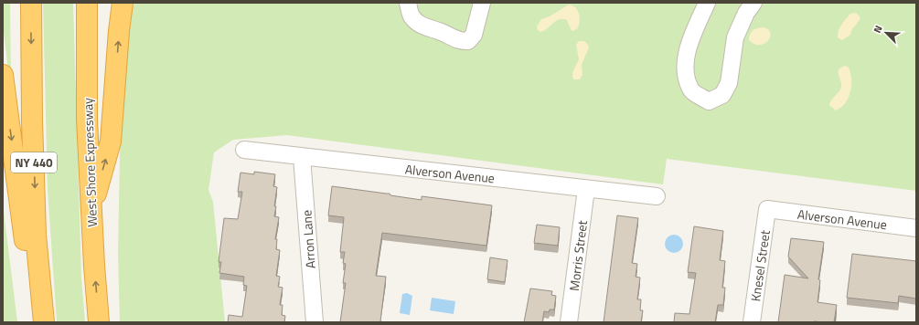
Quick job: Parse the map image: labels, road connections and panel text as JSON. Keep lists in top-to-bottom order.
{
  "streets": {
    "highway": ["NY 440", "West Shore Expressway"],
    "street": [
      "Alverson Avenue",
      "Arron Lane",
      "Morris Street",
      "Knesel Street"
    ]
  },
  "crossings": [
    ["Alverson Avenue", "Arron Lane"],
    ["Alverson Avenue", "Morris Street"],
    ["Alverson Avenue", "Knesel Street"]
  ],
  "north": "top left"
}
